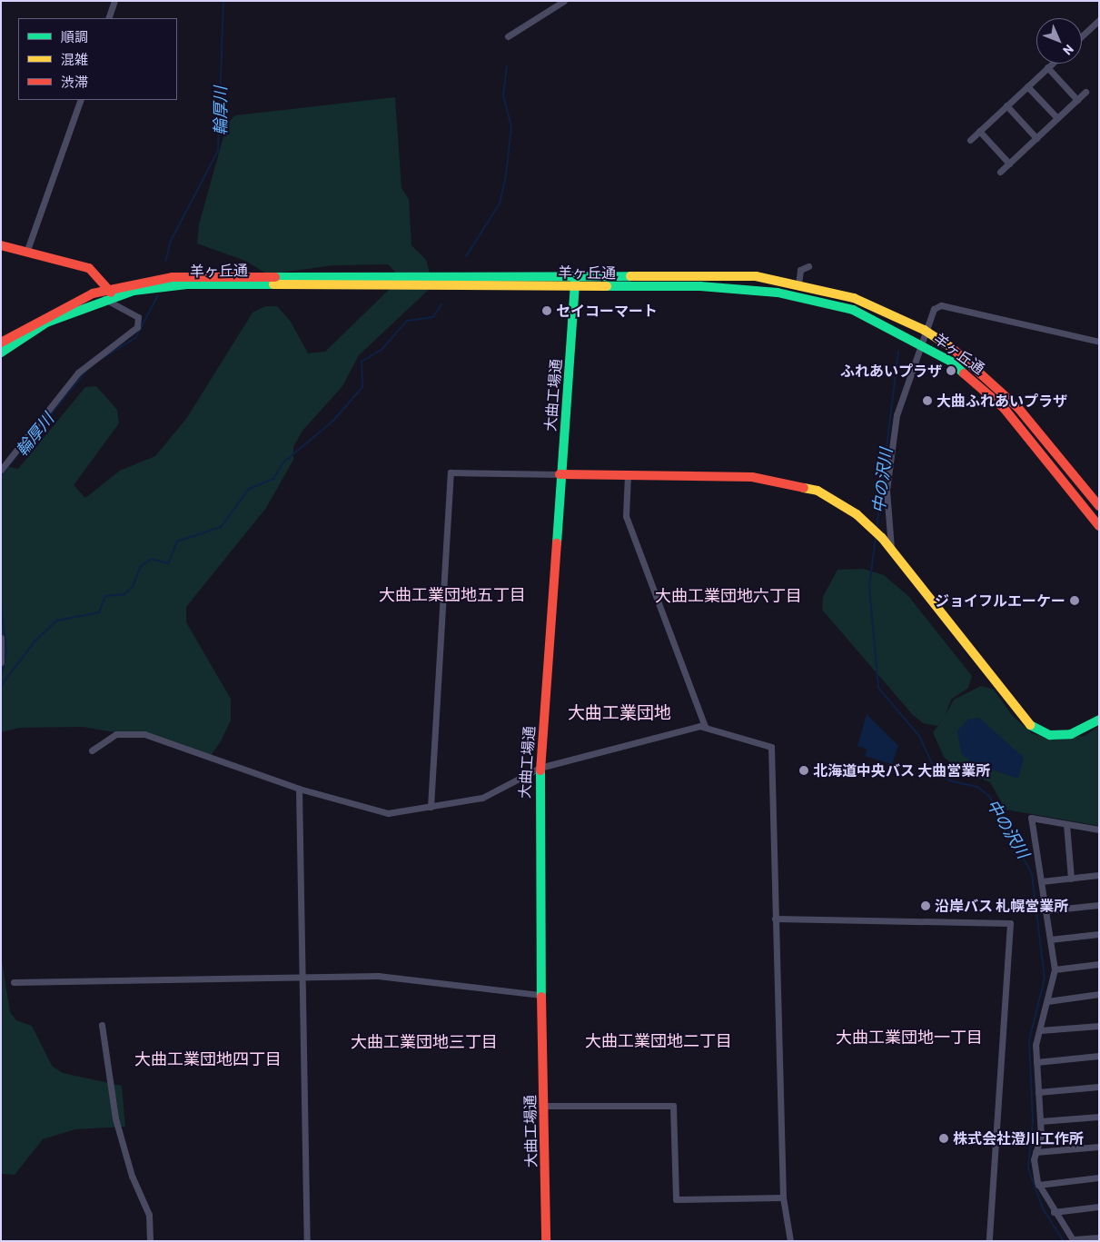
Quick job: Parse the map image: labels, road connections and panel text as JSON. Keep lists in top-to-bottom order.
{
  "streets": {
    "main road": ["羊ヶ丘通", "大曲工場通"]
  },
  "crossings": [
    ["羊ヶ丘通", "大曲工場通"]
  ],
  "districts": [
    "大曲工業団地五丁目",
    "大曲工業団地六丁目",
    "大曲工業団地",
    "大曲工業団地一丁目",
    "大曲工業団地二丁目",
    "大曲工業団地三丁目",
    "大曲工業団地四丁目"
  ],
  "water": ["輪厚川", "中の沢川"],
  "places": [
    "セイコーマート",
    "ふれあいプラザ",
    "大曲ふれあいプラザ",
    "ジョイフルエーケー",
    "北海道中央バス 大曲営業所",
    "沿岸バス 札幌営業所",
    "株式会社澄川工作所"
  ],
  "legend": ["順調", "混雑", "渋滞"],
  "north": "bottom right"
}
